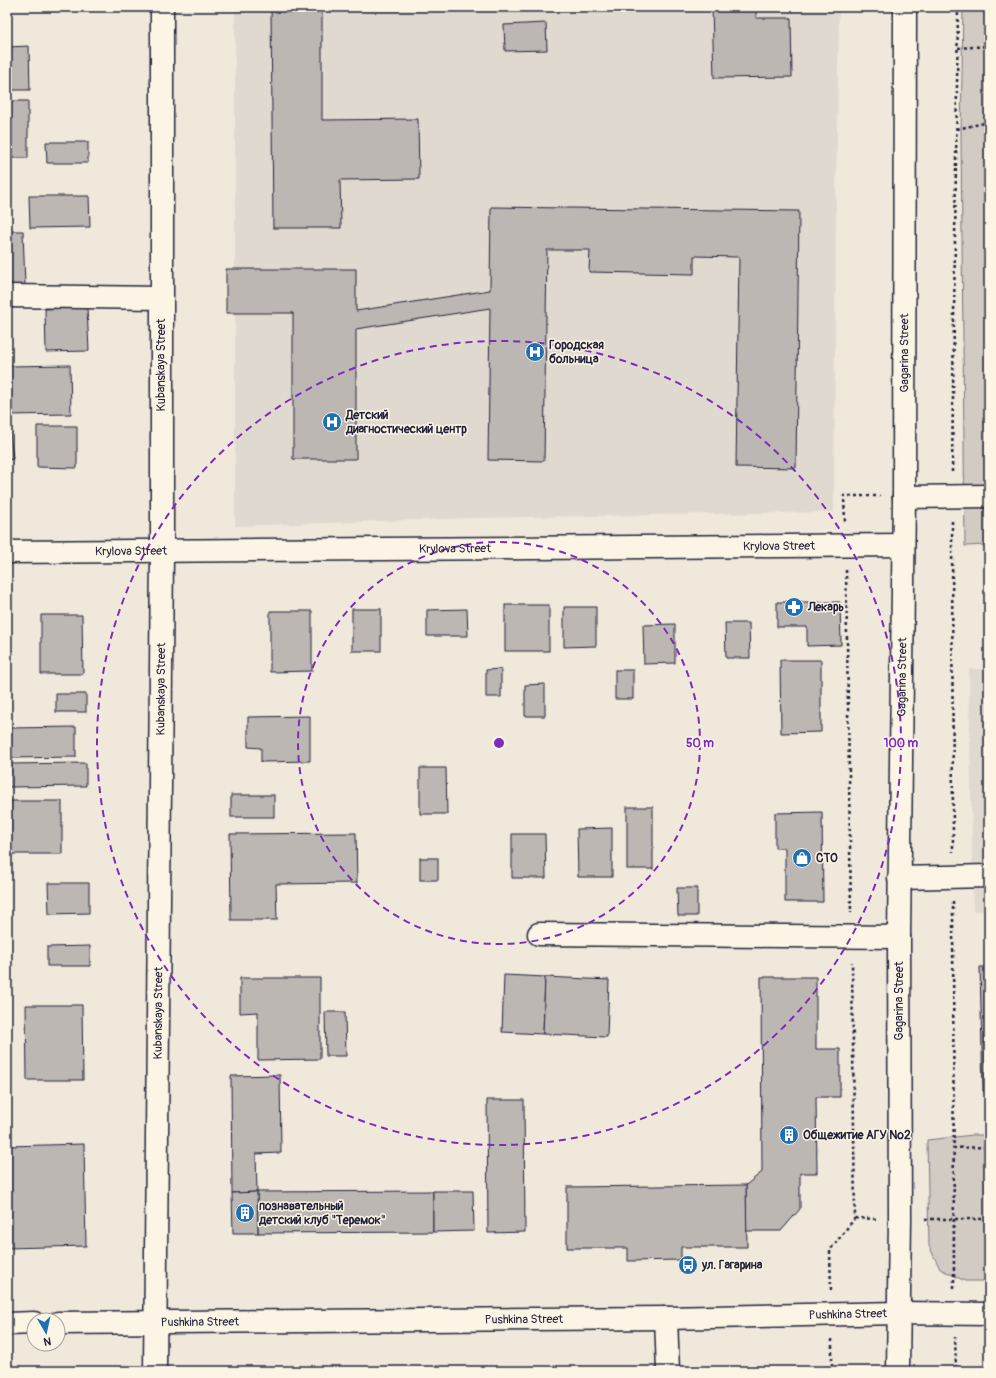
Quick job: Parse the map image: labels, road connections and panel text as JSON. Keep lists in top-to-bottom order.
{
  "streets": {
    "main road": [
      "Gagarina Street",
      "Kubanskaya Street",
      "Krylova Street",
      "Pushkina Street"
    ]
  },
  "crossings": [
    ["Gagarina Street", "Krylova Street"],
    ["Gagarina Street", "Pushkina Street"],
    ["Kubanskaya Street", "Krylova Street"],
    ["Kubanskaya Street", "Pushkina Street"]
  ],
  "places": {
    "hospital": ["Городская больница", "Детский диагностический центр"],
    "pharmacy": ["Лекарь"],
    "shop": ["СТО"],
    "building": ["Общежитие АГУ №2", "познавательный детский клуб \"Теремок\""],
    "bus stop": ["ул. Гагарина"]
  },
  "north": "bottom",
  "rings": ["50 m", "100 m"]
}
